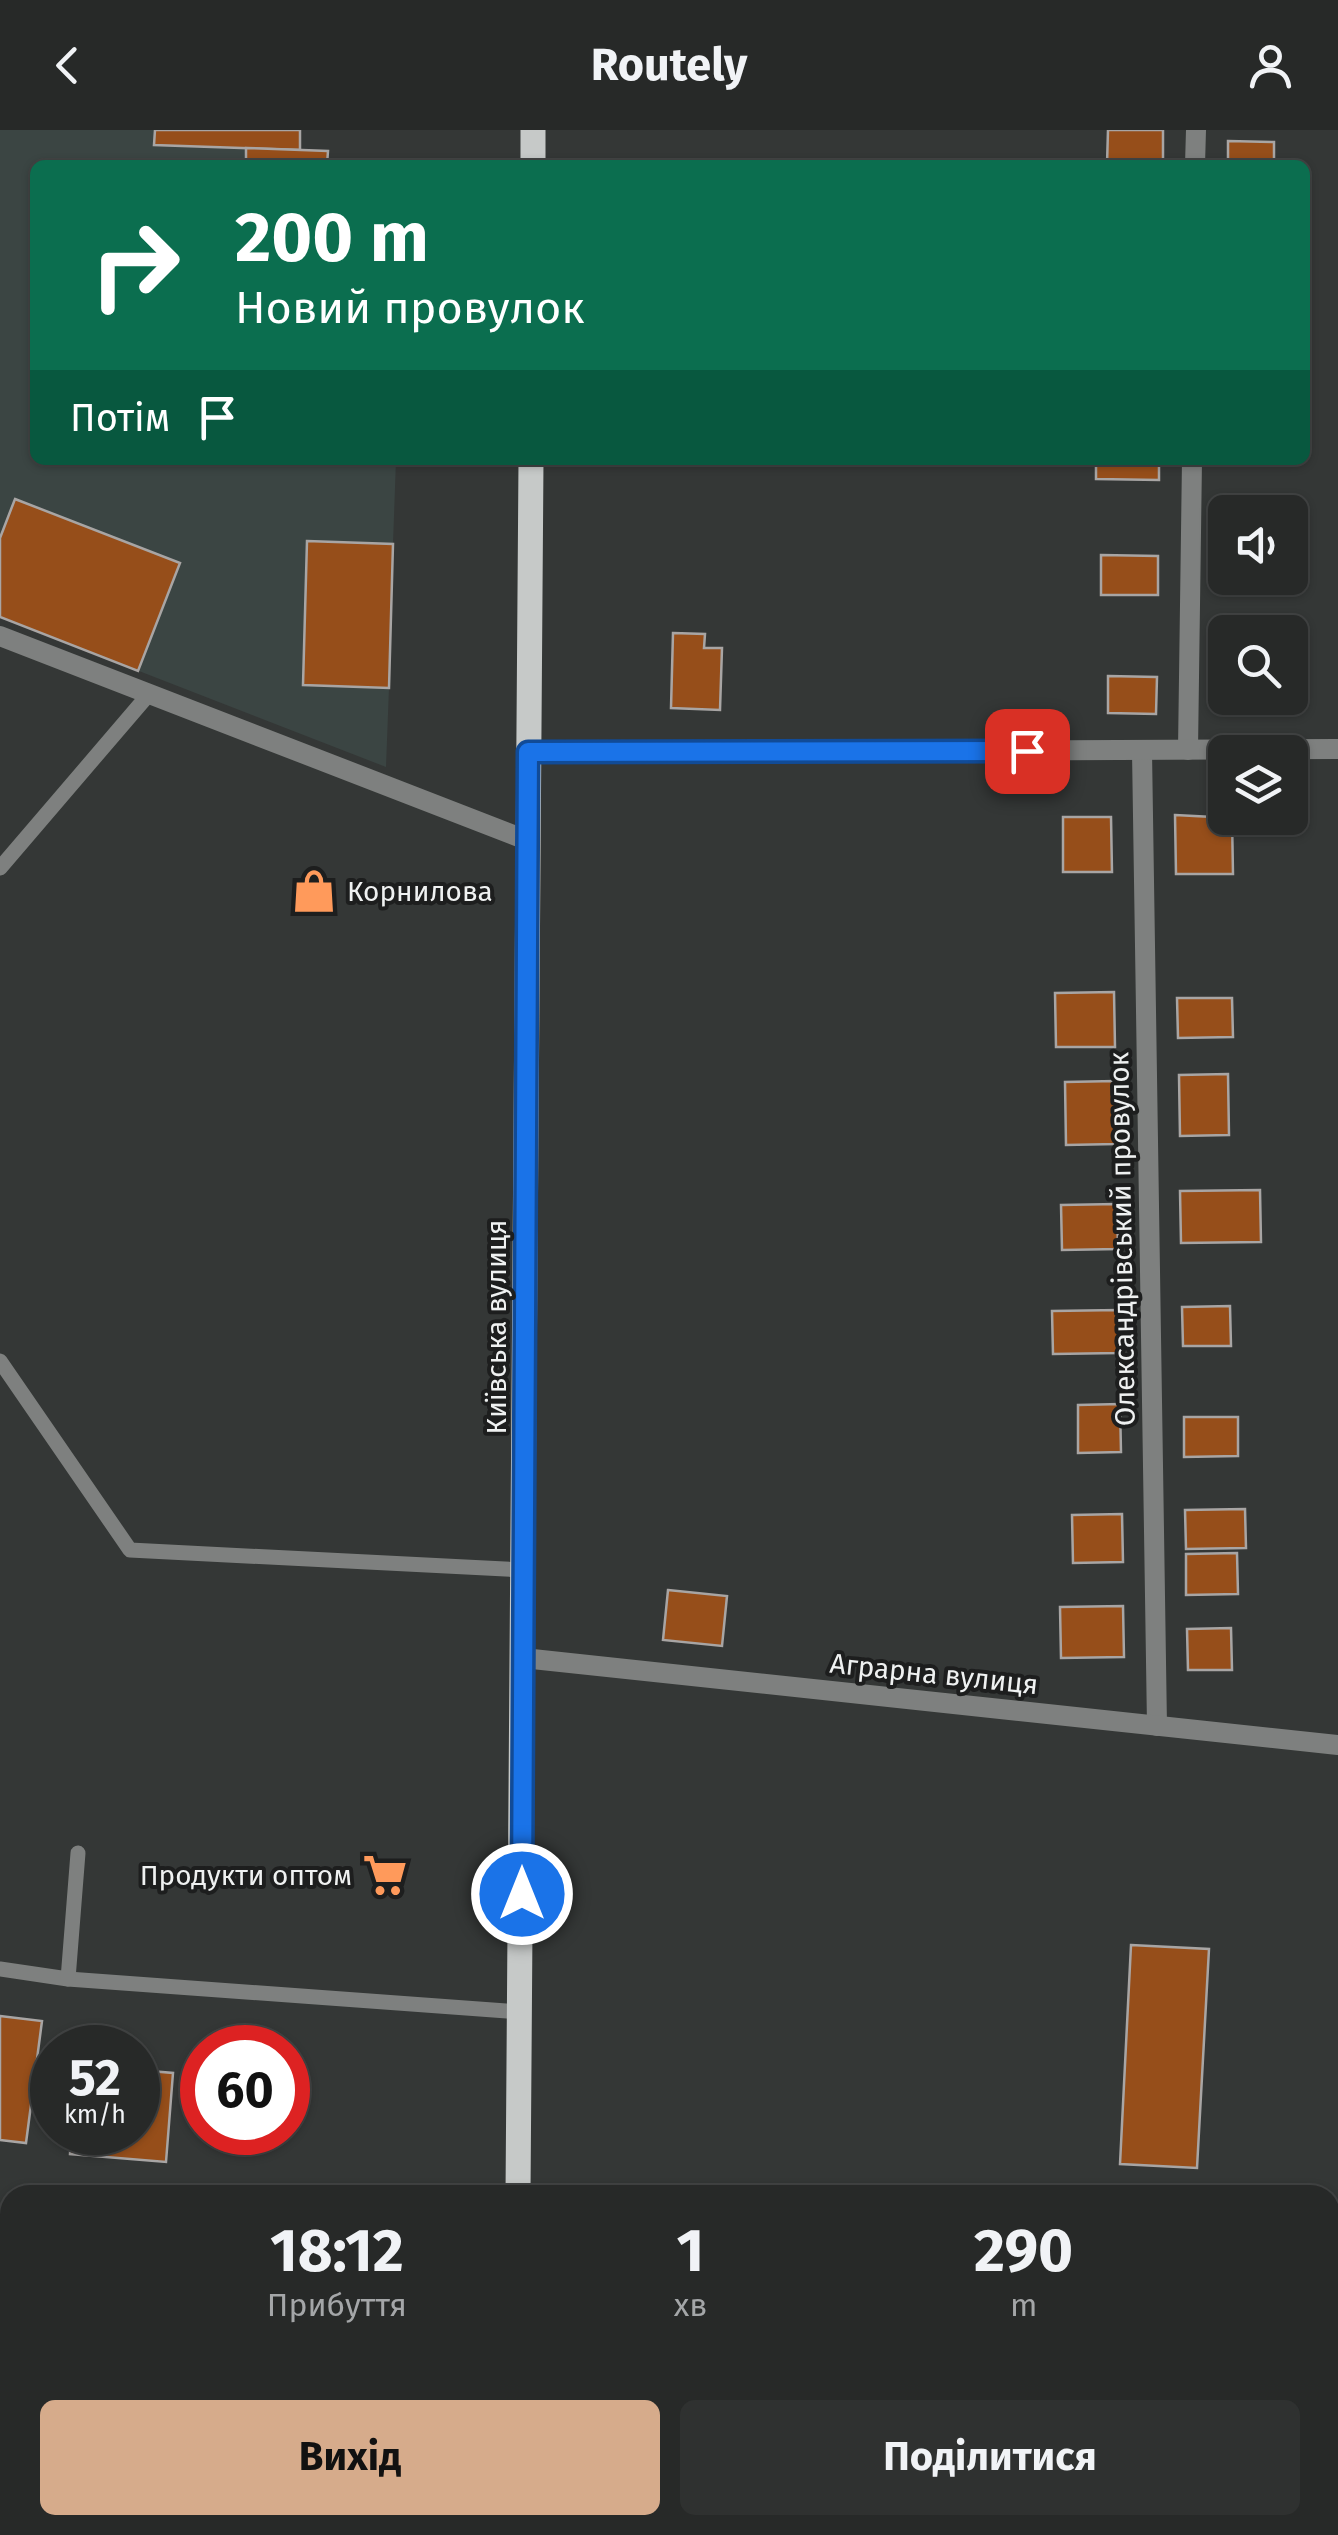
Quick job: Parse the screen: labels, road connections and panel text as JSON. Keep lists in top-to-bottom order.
{
  "streets": {
    "main road": ["Київська вулиця"],
    "street": ["Олександрівський провулок", "Аграрна вулиця"]
  },
  "crossings": [
    ["Олександрівський провулок", "Аграрна вулиця"],
    ["Київська вулиця", "Аграрна вулиця"]
  ],
  "places": {
    "shop": ["Корнилова"],
    "supermarket": ["Продукти оптом"]
  },
  "page": {
    "header": "Routely",
    "turn": ["200 m", "Новий провулок"],
    "then": "Потім",
    "speed": "52 km/h",
    "limit": "60",
    "eta": [
      "18:12",
      "Прибуття",
      "1",
      "хв",
      "290",
      "m"
    ],
    "buttons": ["Вихід", "Поділитися"]
  }
}
